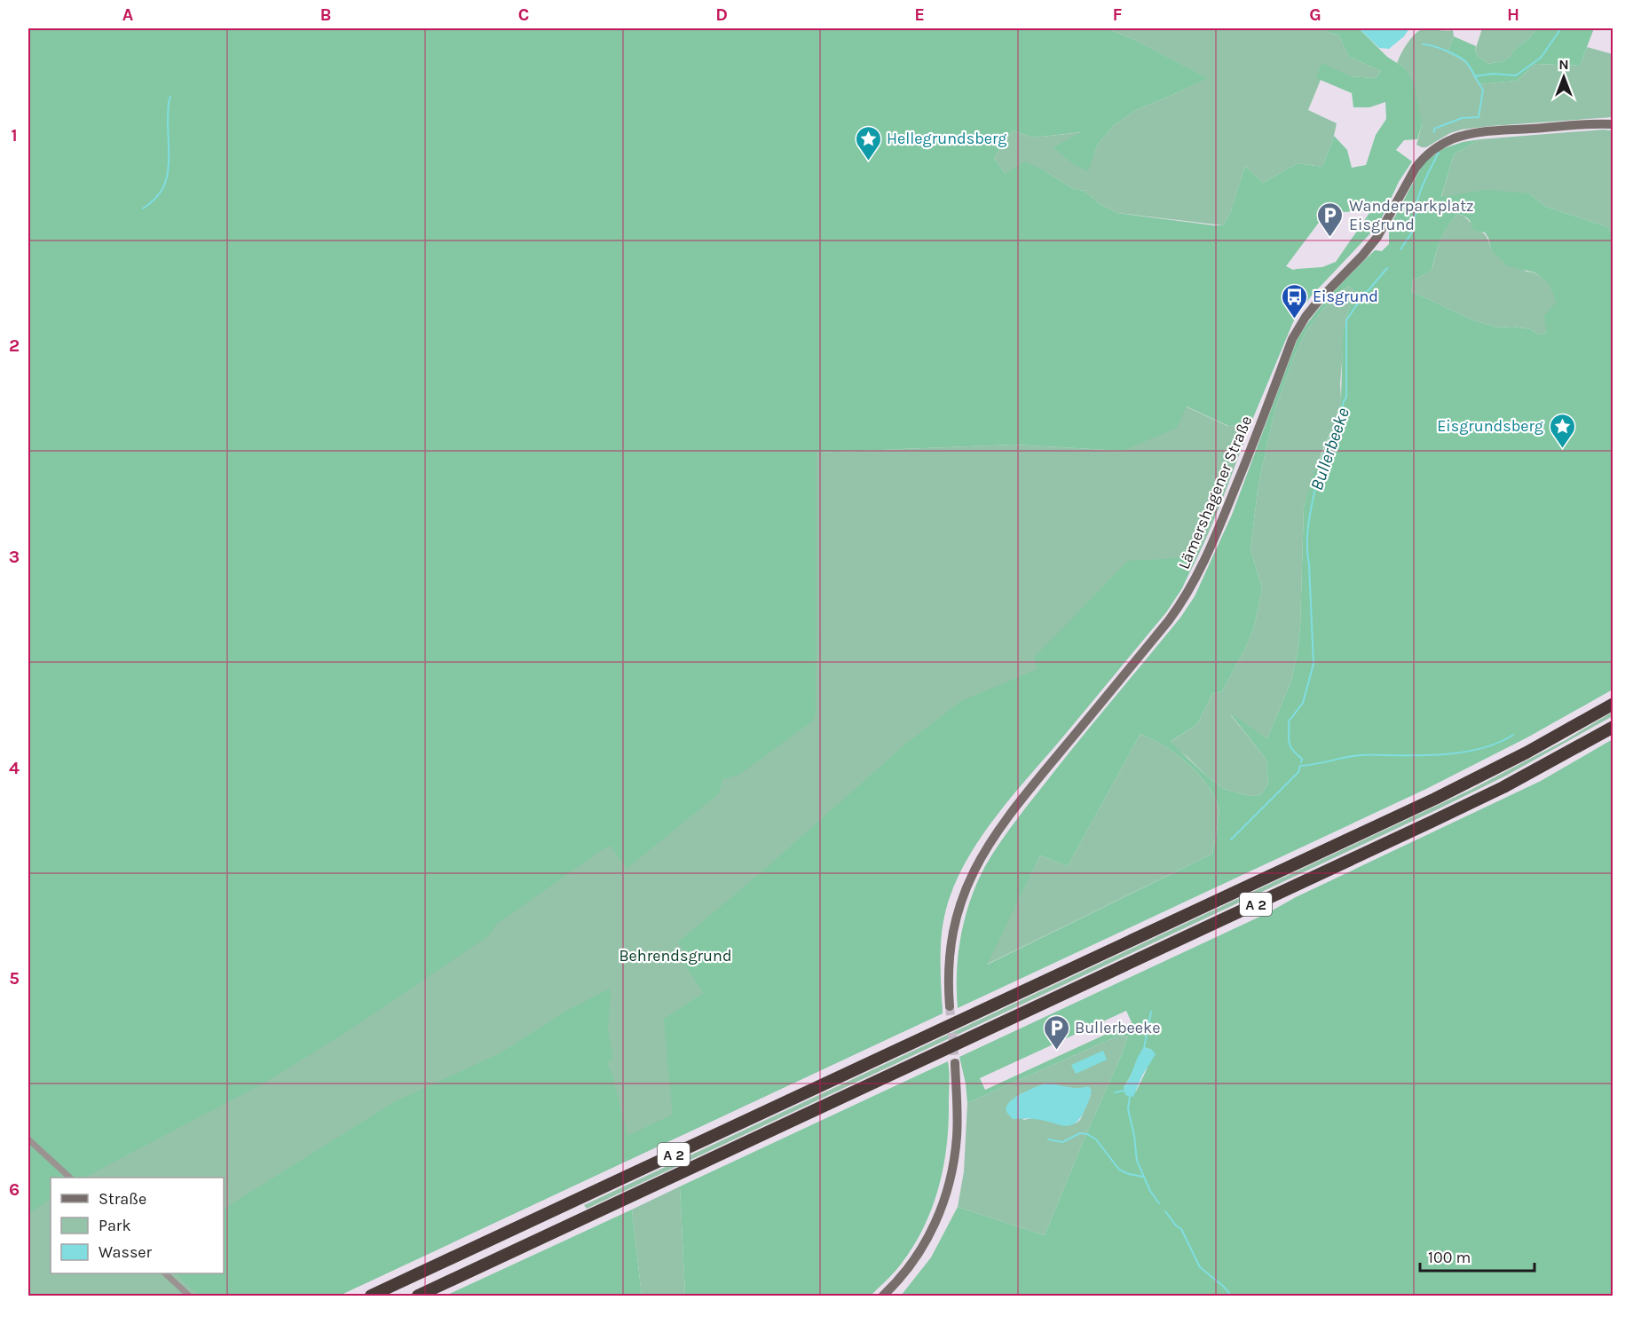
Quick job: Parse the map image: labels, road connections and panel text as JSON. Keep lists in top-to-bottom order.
{
  "streets": {
    "highway": ["A 2"],
    "main road": ["Lämershagener Straße"]
  },
  "water": ["Bullerbeeke"],
  "parks": ["Behrendsgrund"],
  "places": {
    "place": ["Hellegrundsberg", "Eisgrundsberg"],
    "parking": ["Wanderparkplatz Eisgrund", "Bullerbeeke"],
    "bus stop": ["Eisgrund"]
  },
  "legend": ["Straße", "Park", "Wasser"],
  "scale_bar": "100 m",
  "north": "top",
  "grid": {
    "columns": [
      "A",
      "B",
      "C",
      "D",
      "E",
      "F",
      "G",
      "H"
    ],
    "rows": [
      "1",
      "2",
      "3",
      "4",
      "5",
      "6"
    ]
  }
}
